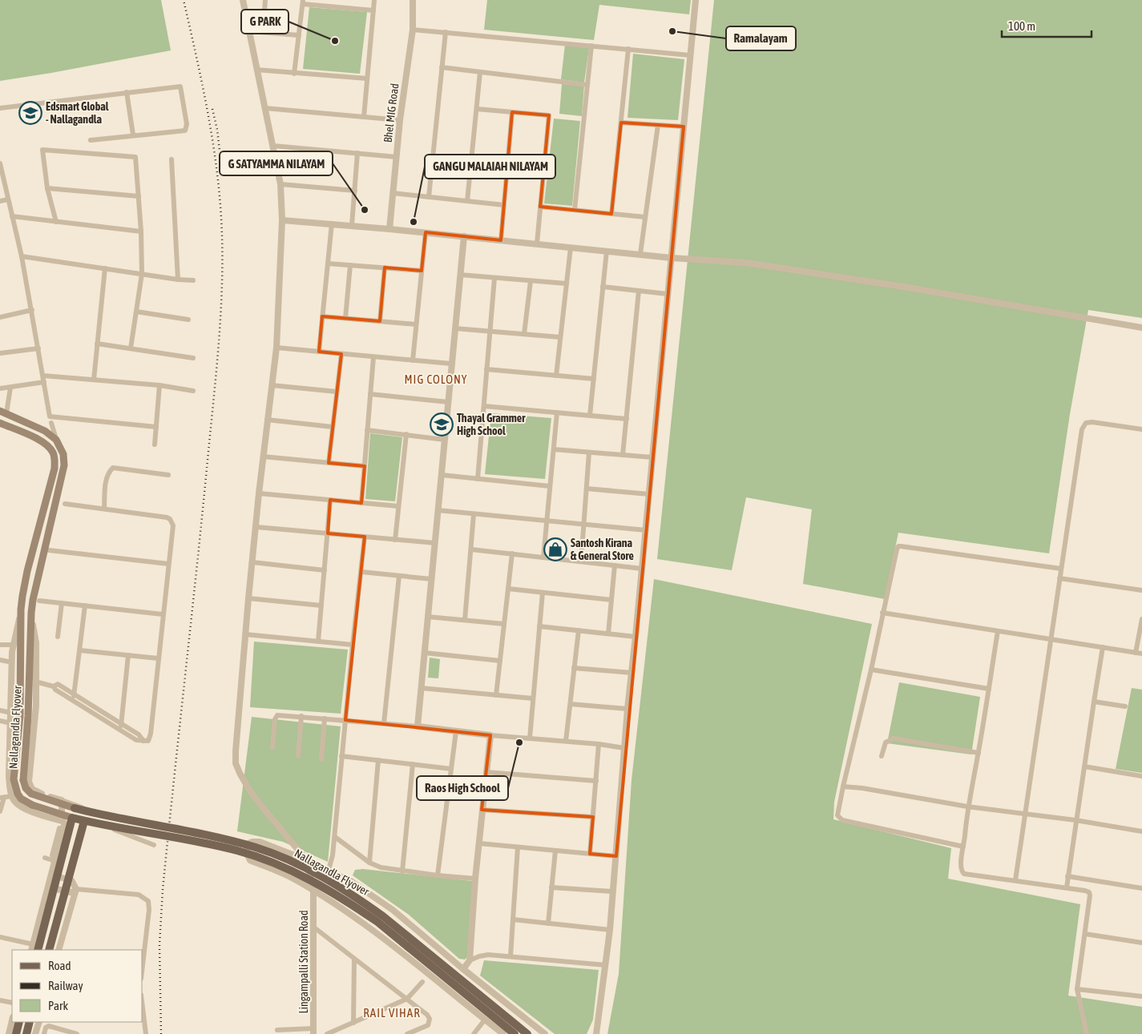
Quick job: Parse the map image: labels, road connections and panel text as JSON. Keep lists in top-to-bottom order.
{
  "streets": {
    "main road": ["Nallagandla Flyover"],
    "street": ["Bhel MIG Road", "Lingampalli Station Road"]
  },
  "districts": ["MIG COLONY", "RAIL VIHAR"],
  "places": {
    "other": [
      "Ramalayam",
      "G PARK",
      "G SATYAMMA NILAYAM",
      "GANGU MALAIAH NILAYAM",
      "Raos High School"
    ],
    "school or university": ["Edsmart Global - Nallagandla", "Thayal Grammer High School"],
    "shop": ["Santosh Kirana & General Store"]
  },
  "legend": ["Road", "Railway", "Park"],
  "scale_bar": "100 m"
}
